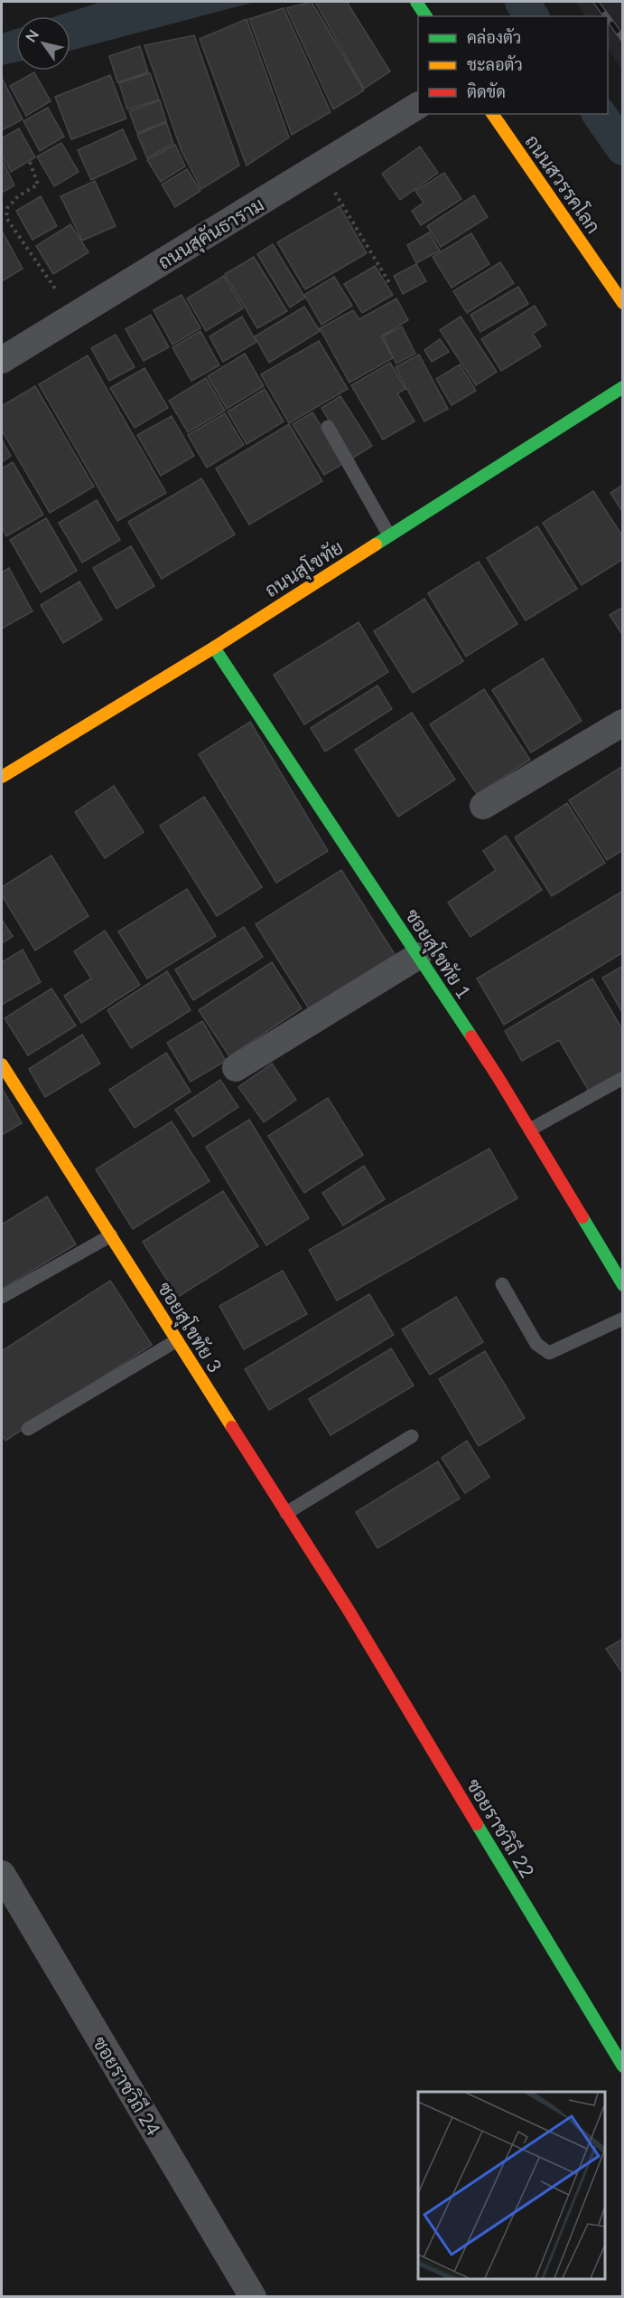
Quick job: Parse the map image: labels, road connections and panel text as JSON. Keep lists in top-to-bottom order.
{
  "streets": {
    "street": [
      "ถนนสวรรคโลก",
      "ถนนสุคันธาราม",
      "ถนนสุโขทัย",
      "ซอยสุโขทัย 1",
      "ซอยสุโขทัย 3",
      "ซอยราชวิถี 22",
      "ซอยราชวิถี 24"
    ]
  },
  "crossings": [
    ["ถนนสุโขทัย", "ซอยสุโขทัย 1"],
    ["ซอยสุโขทัย 3", "ซอยราชวิถี 22"]
  ],
  "legend": ["คล่องตัว", "ชะลอตัว", "ติดขัด"],
  "north": "top left"
}
